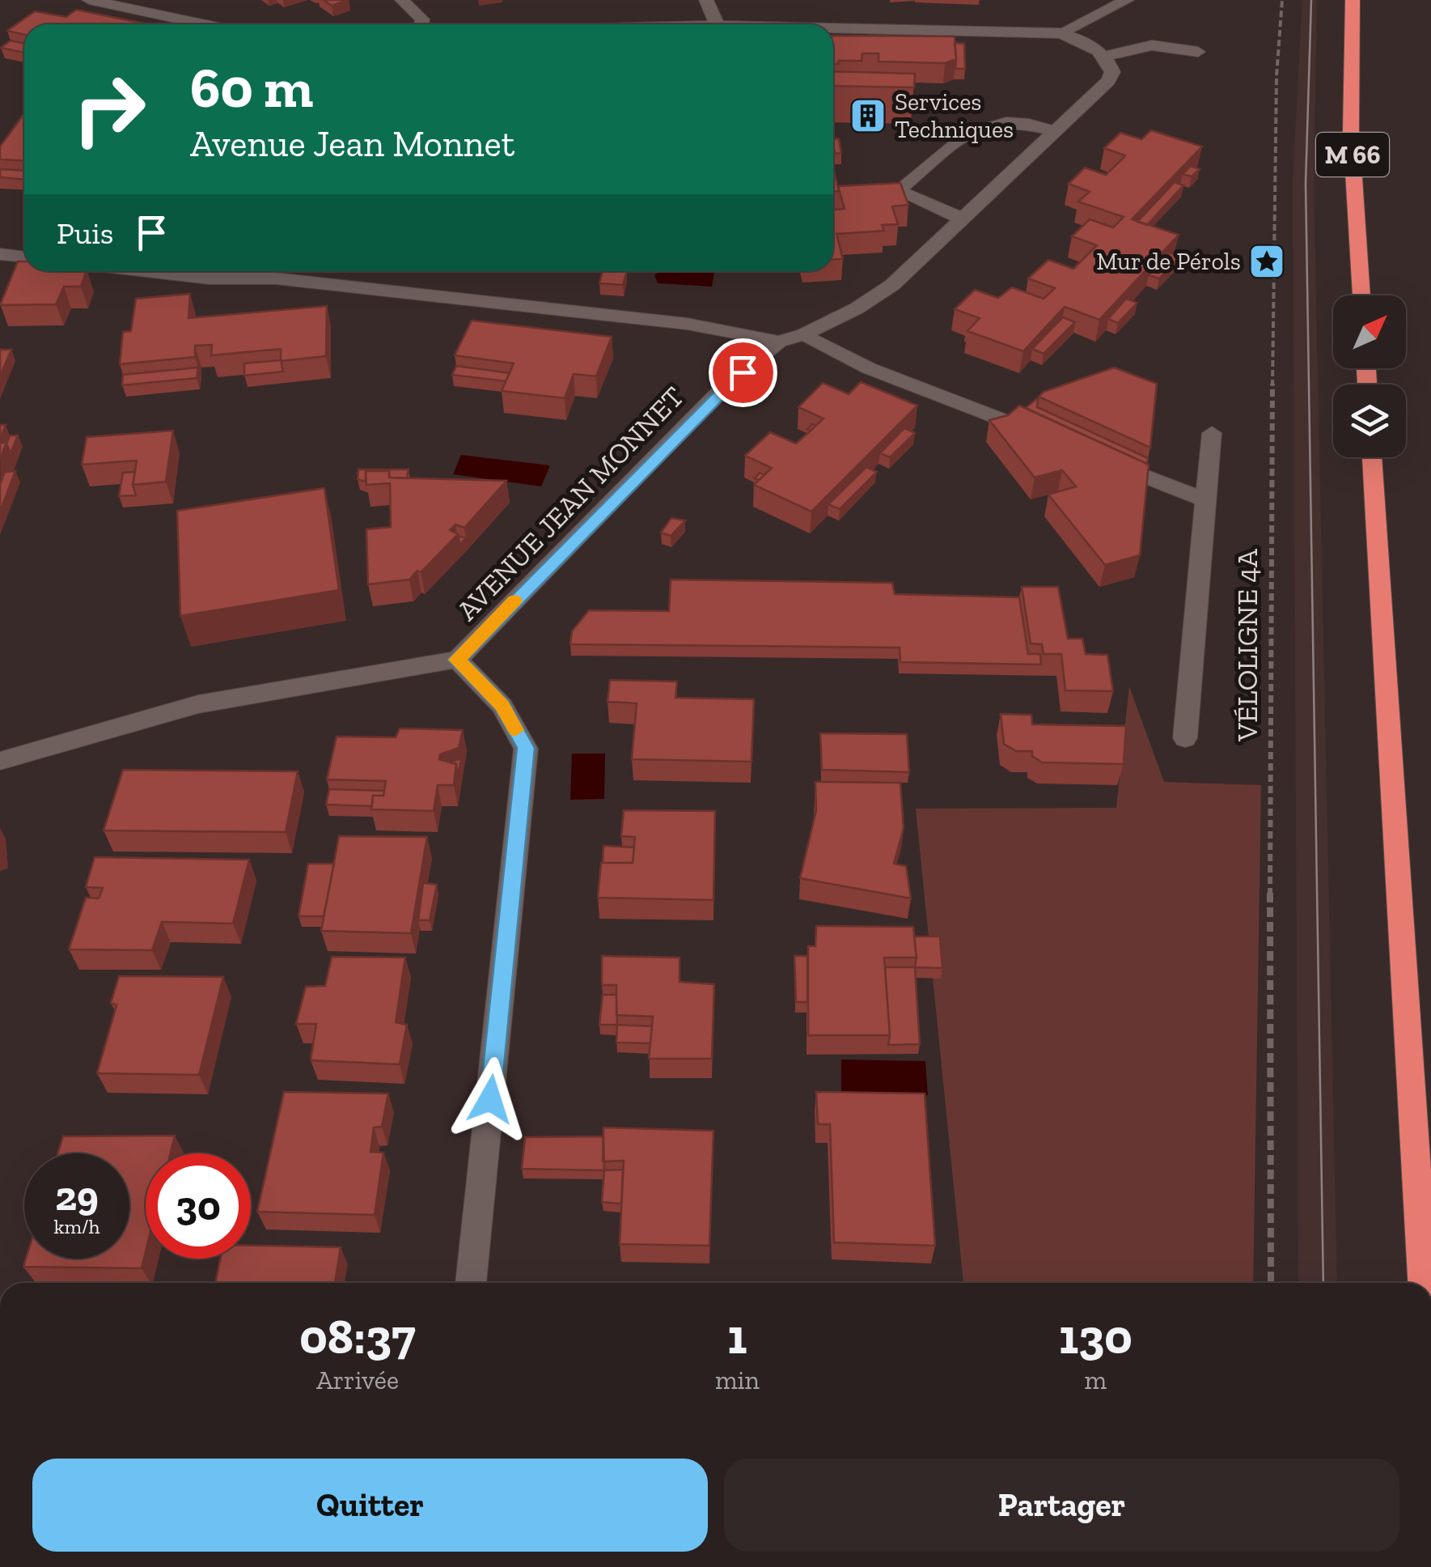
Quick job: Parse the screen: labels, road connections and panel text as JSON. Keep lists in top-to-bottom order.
{
  "streets": {
    "highway": ["M 66"],
    "street": ["AVENUE JEAN MONNET"],
    "path": ["VÉLOLIGNE 4A"]
  },
  "places": {
    "building": ["Services Techniques"],
    "place": ["Mur de Pérols"]
  },
  "north": "top right",
  "page": {
    "turn": ["60 m", "Avenue Jean Monnet"],
    "then": "Puis",
    "speed": "29 km/h",
    "limit": "30",
    "eta": [
      "08:37",
      "Arrivée",
      "1",
      "min",
      "130",
      "m"
    ],
    "buttons": ["Quitter", "Partager"]
  }
}
